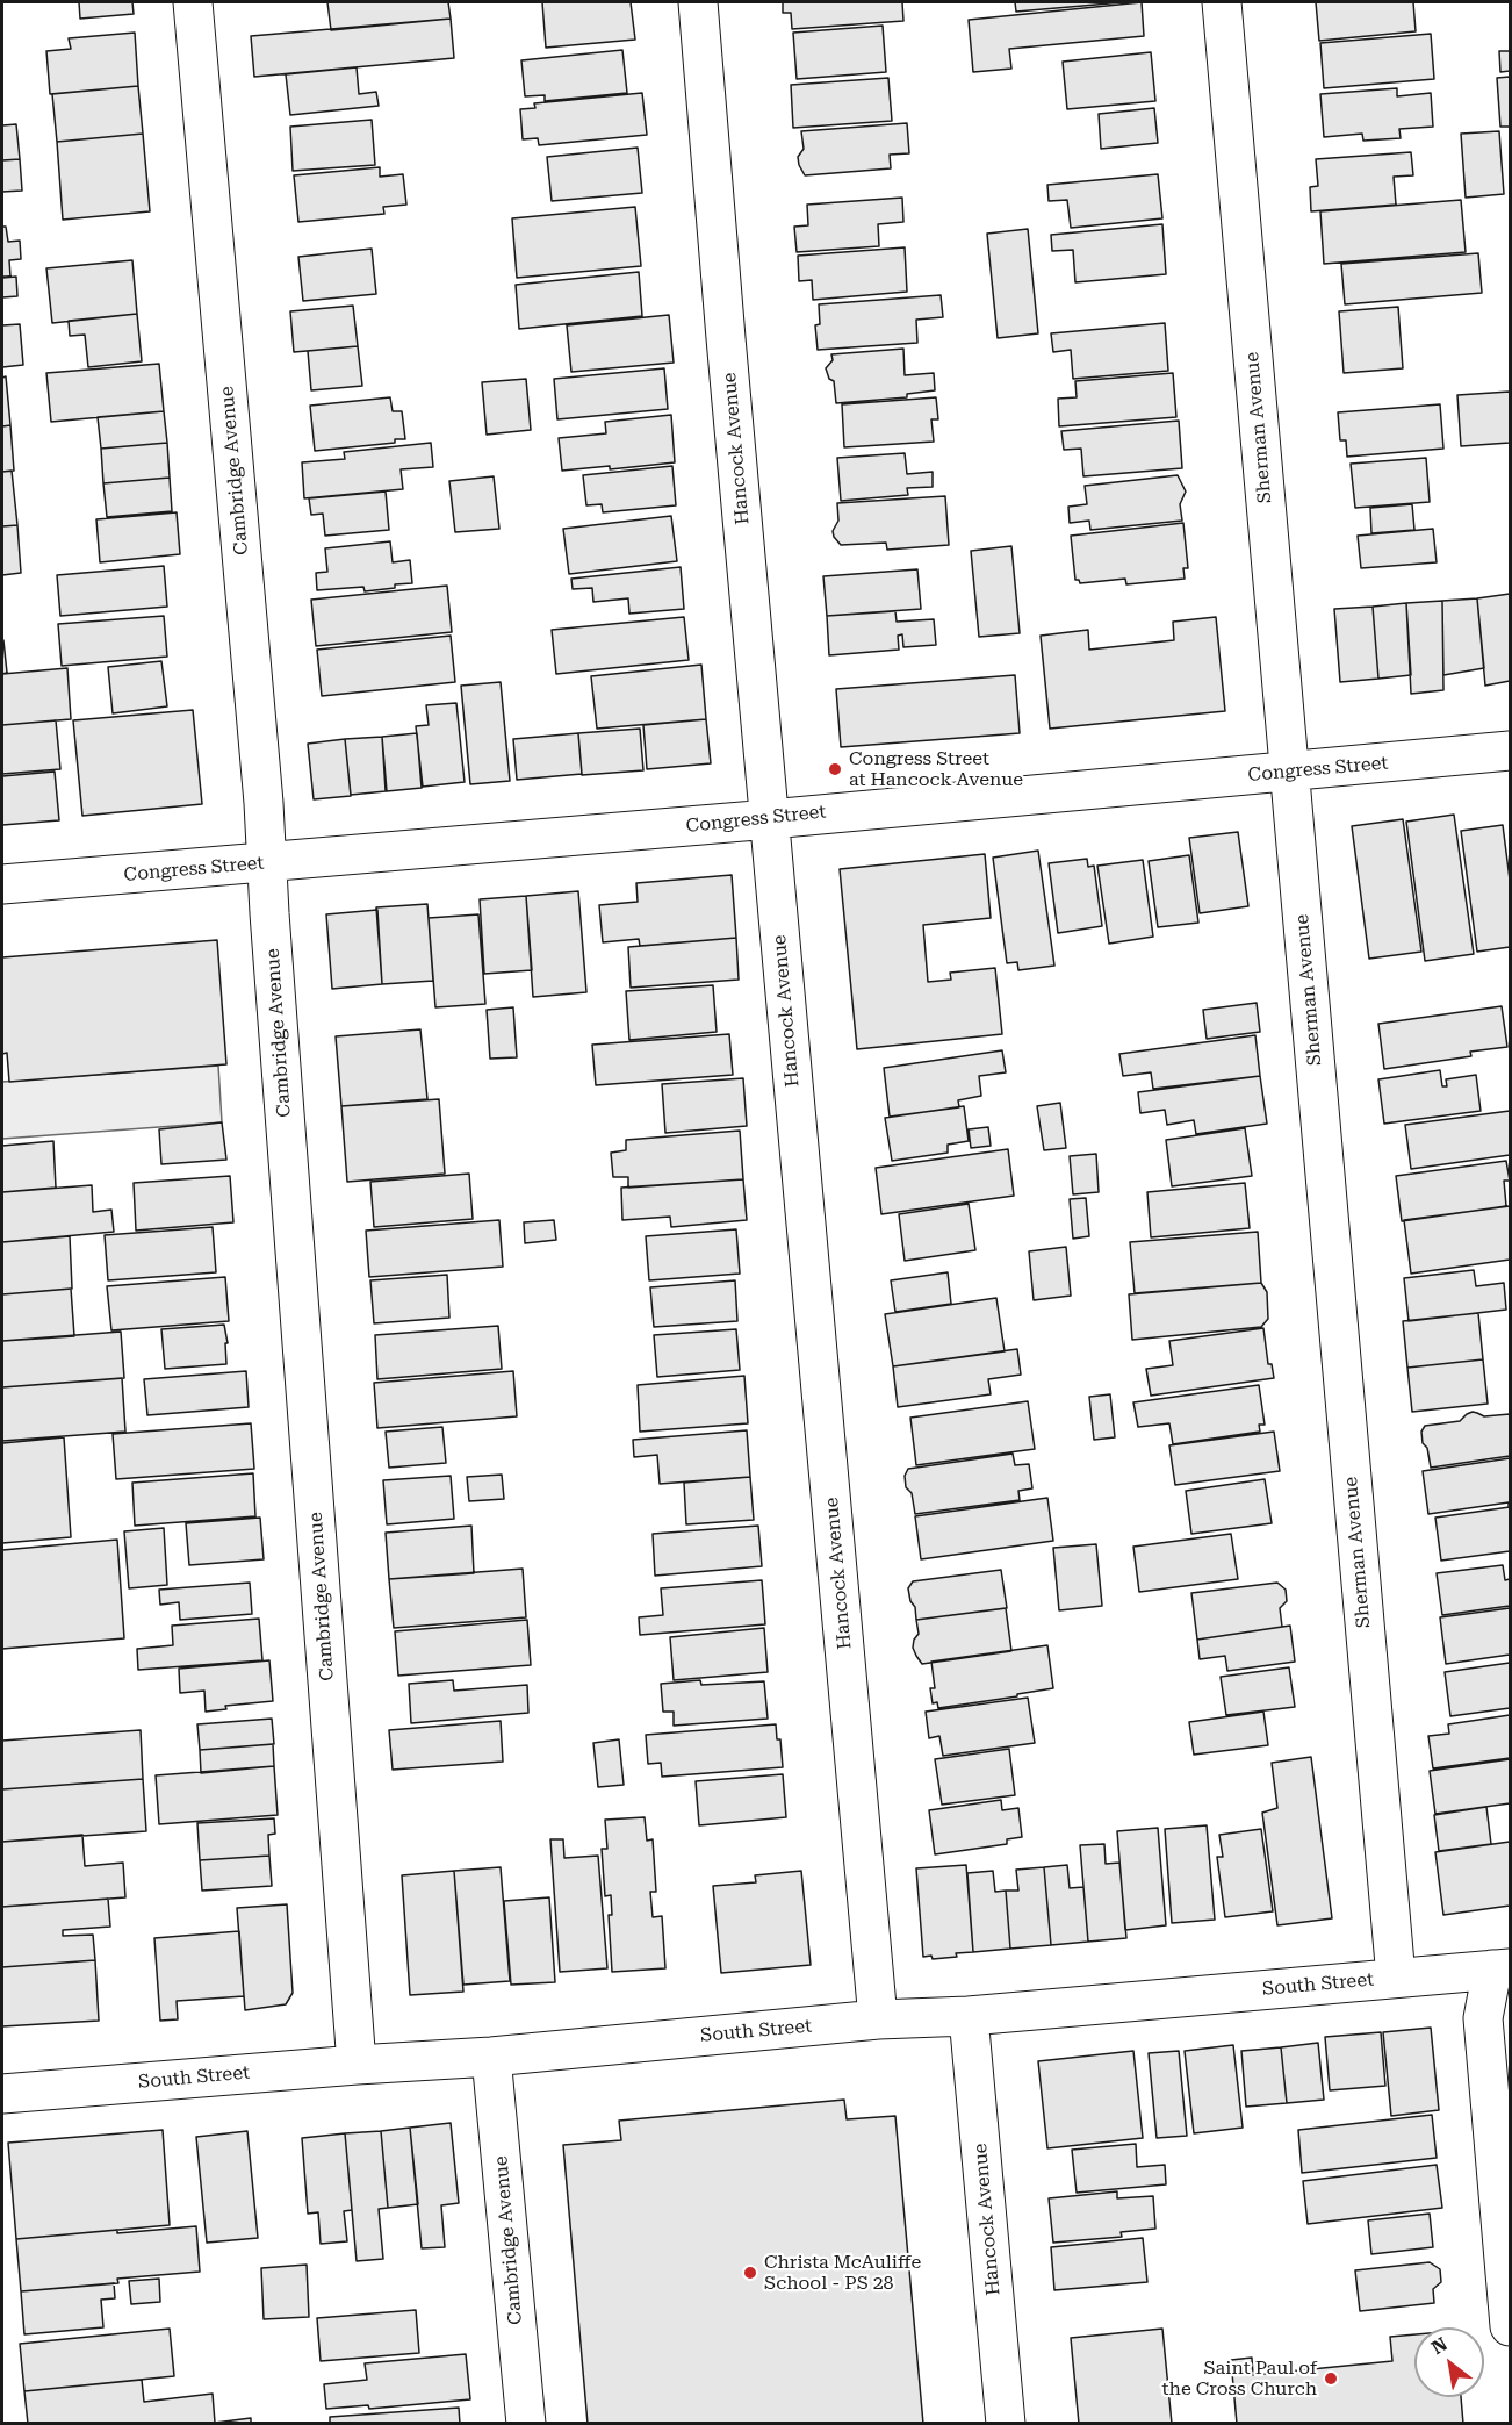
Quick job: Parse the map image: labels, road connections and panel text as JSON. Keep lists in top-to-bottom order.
{
  "streets": {
    "street": [
      "Sherman Avenue",
      "Hancock Avenue",
      "Cambridge Avenue",
      "Congress Street",
      "South Street"
    ]
  },
  "crossings": [
    ["Sherman Avenue", "Congress Street"],
    ["Sherman Avenue", "South Street"],
    ["Hancock Avenue", "Congress Street"],
    ["Hancock Avenue", "South Street"],
    ["Cambridge Avenue", "Congress Street"],
    ["Cambridge Avenue", "South Street"]
  ],
  "places": ["Congress Street at Hancock Avenue", "Christa McAuliffe School - PS 28", "Saint Paul of the Cross Church"],
  "north": "top left"
}
